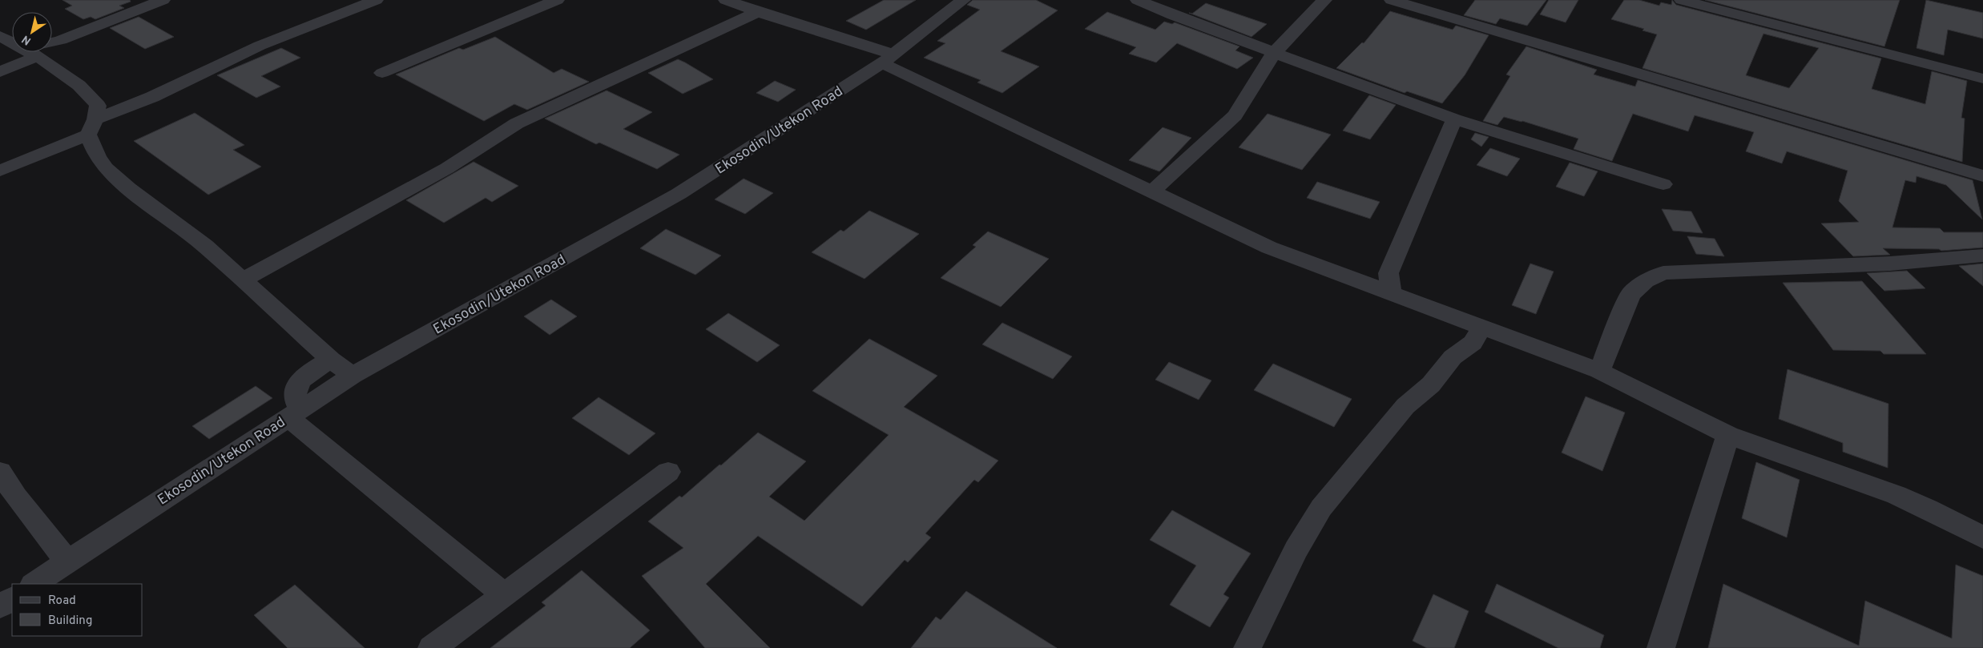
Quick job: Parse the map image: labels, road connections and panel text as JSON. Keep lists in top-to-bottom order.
{
  "streets": {
    "street": ["Ekosodin/Utekon Road"]
  },
  "legend": ["Road", "Building"],
  "north": "bottom left"
}
